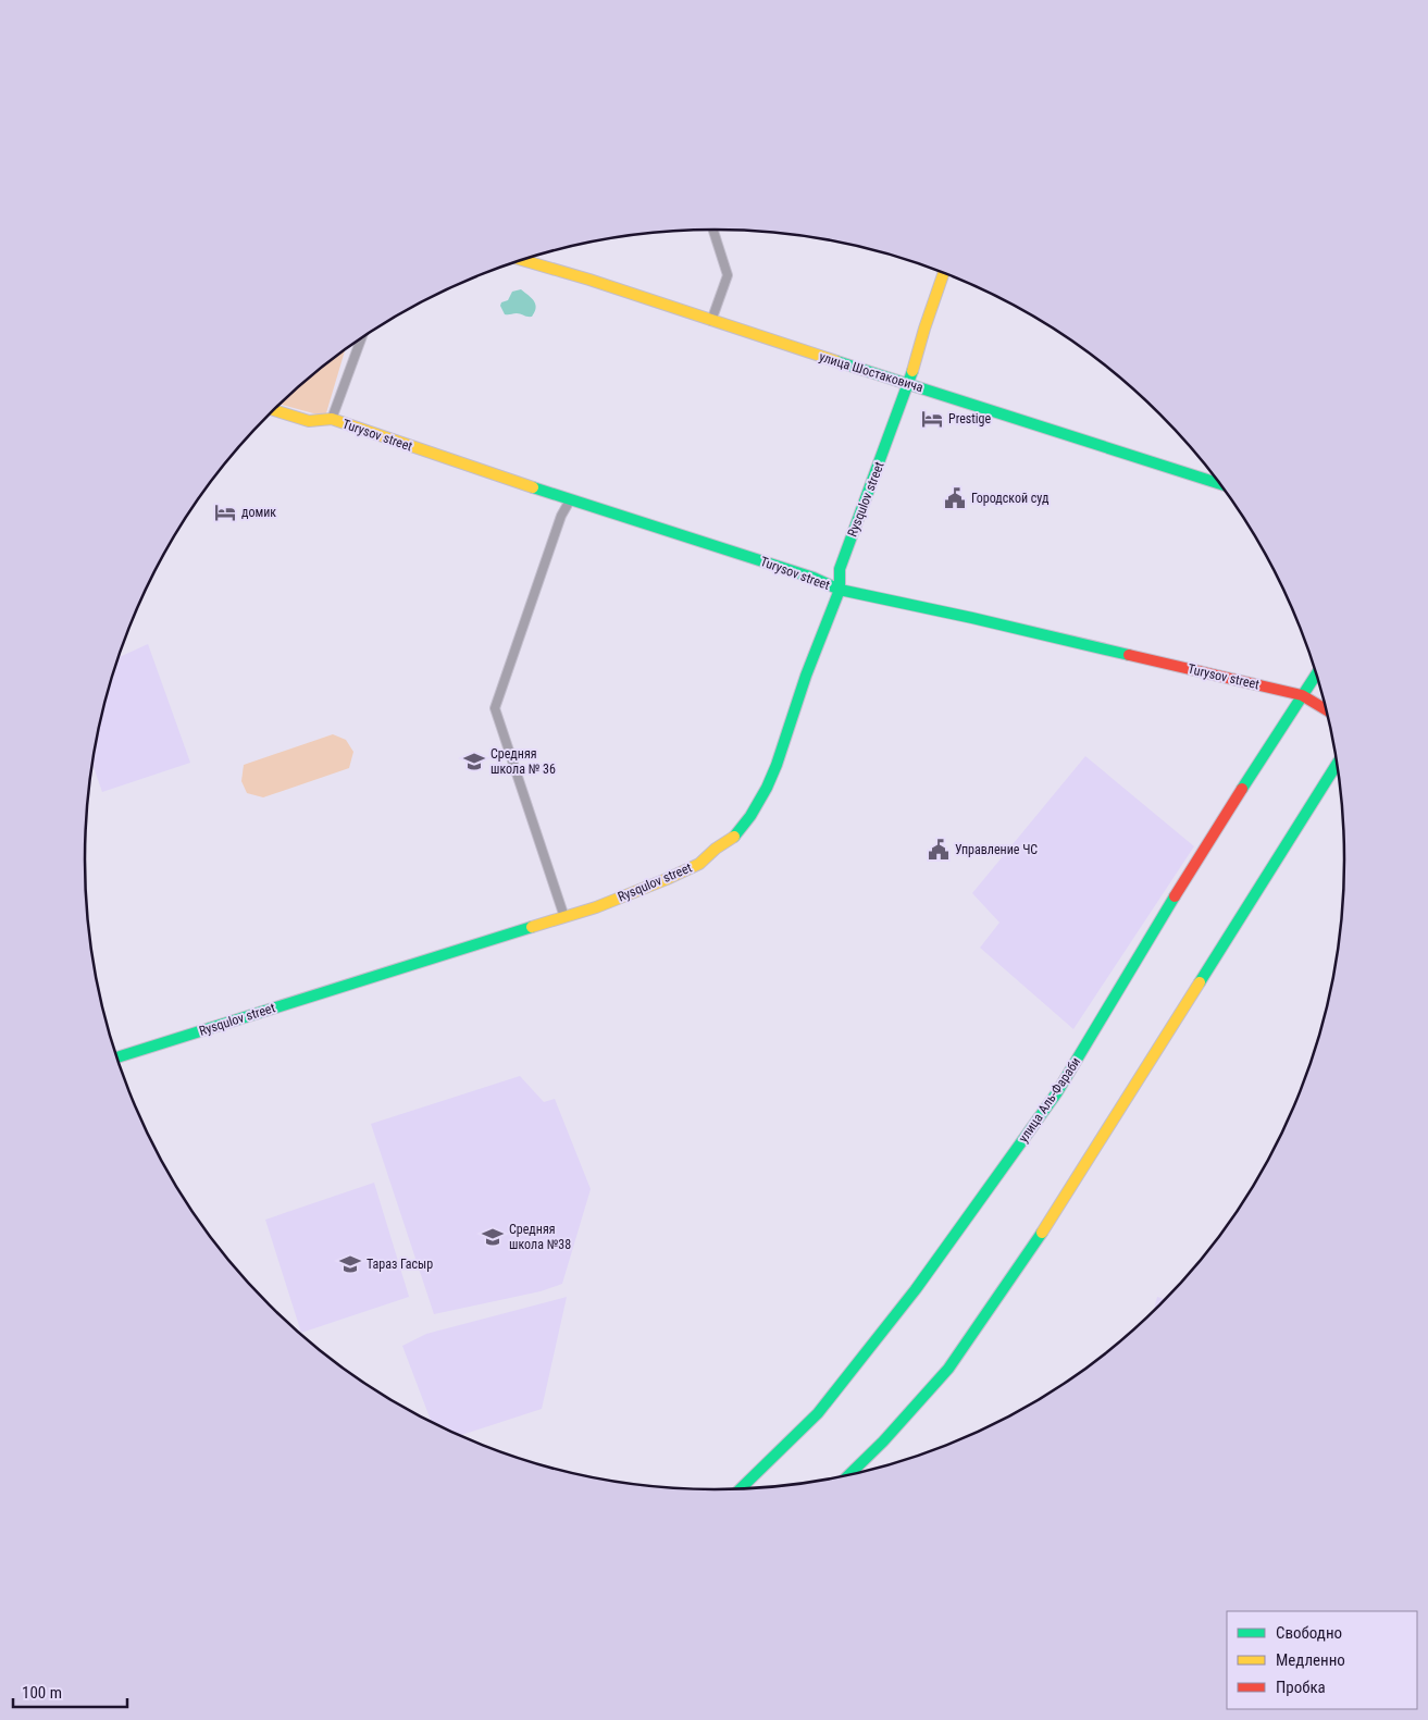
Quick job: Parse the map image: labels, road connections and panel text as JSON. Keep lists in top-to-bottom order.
{
  "streets": {
    "main road": [
      "улица Шостаковича",
      "Turysov street",
      "Rysqulov street",
      "улица Аль-Фараби"
    ]
  },
  "crossings": [
    ["улица Шостаковича", "Rysqulov street"],
    ["Turysov street", "Rysqulov street"],
    ["Turysov street", "улица Аль-Фараби"]
  ],
  "places": {
    "hotel": ["Prestige", "домик"],
    "public building": ["Городской суд", "Управление ЧС"],
    "school or university": ["Средняя школа № 36", "Средняя школа №38", "Тараз Гасыр"]
  },
  "legend": ["Свободно", "Медленно", "Пробка"],
  "scale_bar": "100 m"
}
